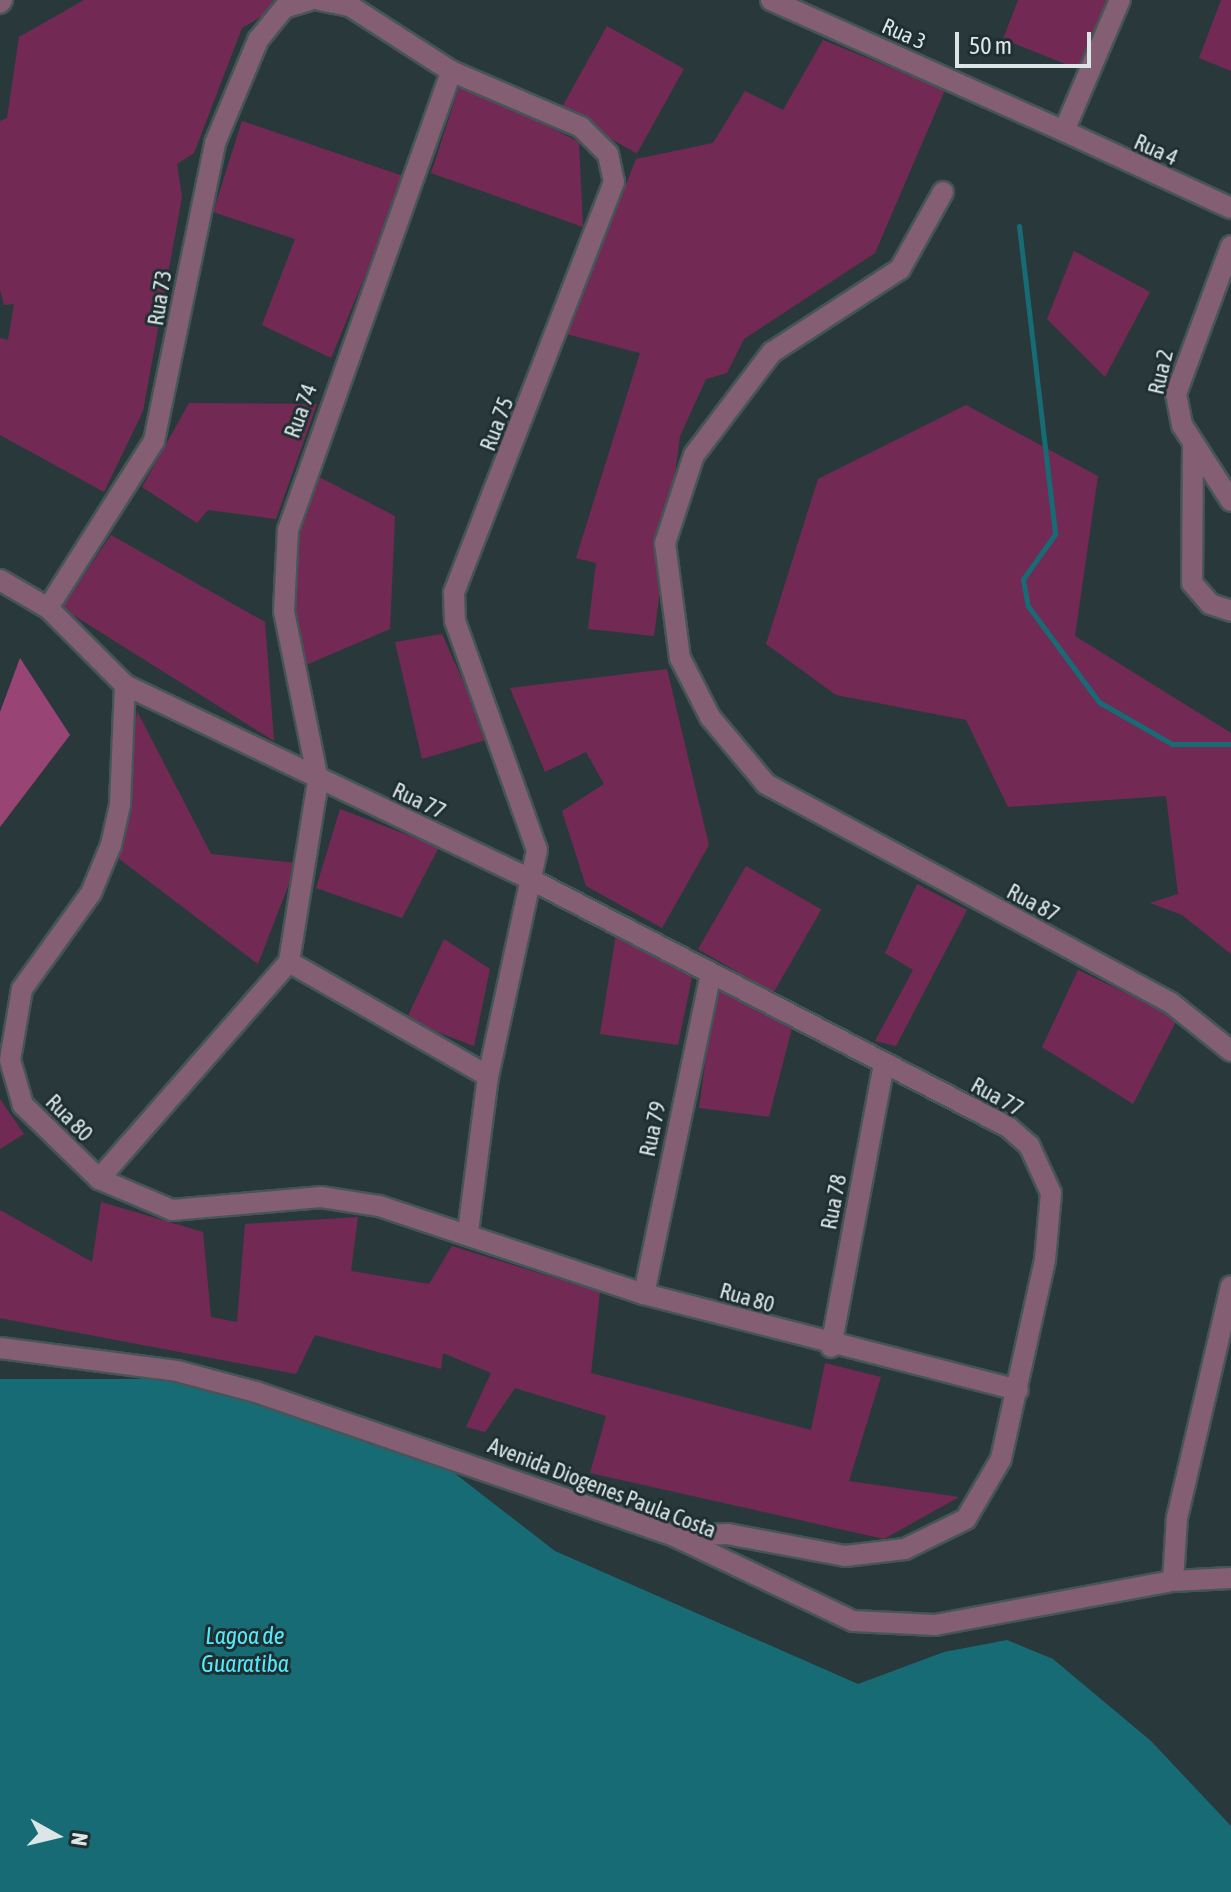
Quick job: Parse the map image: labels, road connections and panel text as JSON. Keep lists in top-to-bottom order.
{
  "streets": {
    "street": [
      "Rua 3",
      "Rua 4",
      "Rua 73",
      "Rua 2",
      "Rua 74",
      "Rua 75",
      "Rua 77",
      "Rua 87",
      "Rua 80",
      "Rua 79",
      "Rua 78",
      "Avenida Diogenes Paula Costa"
    ]
  },
  "crossings": [
    ["Rua 3", "Rua 4"],
    ["Rua 74", "Rua 75"],
    ["Rua 74", "Rua 77"],
    ["Rua 75", "Rua 77"],
    ["Rua 77", "Rua 80"],
    ["Rua 77", "Rua 79"],
    ["Rua 77", "Rua 78"],
    ["Rua 77", "Avenida Diogenes Paula Costa"],
    ["Rua 80", "Rua 79"],
    ["Rua 80", "Rua 78"]
  ],
  "water": ["Lagoa de Guaratiba"],
  "scale_bar": "50 m",
  "north": "right"
}
